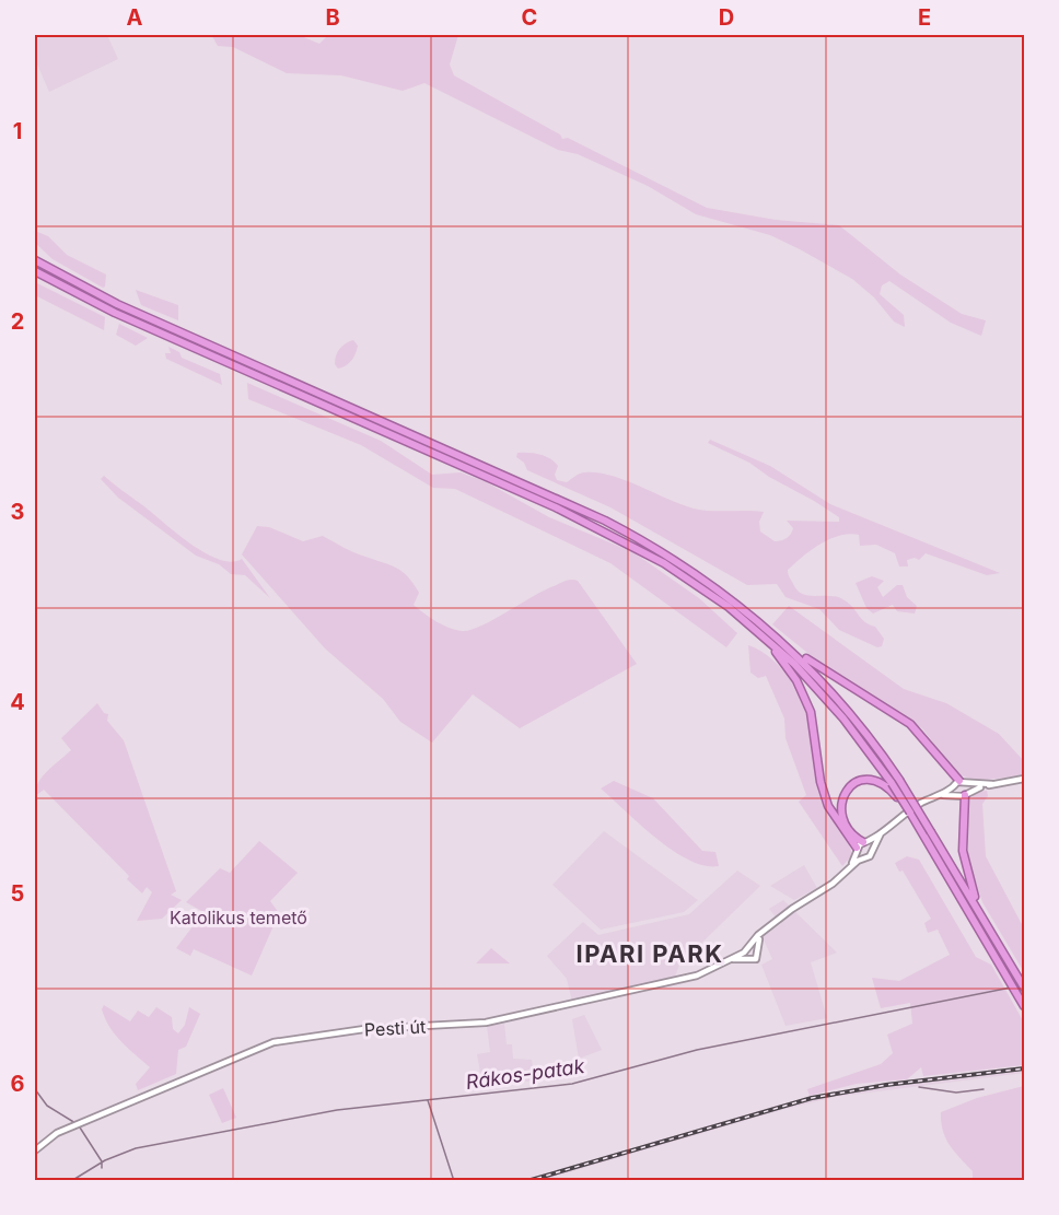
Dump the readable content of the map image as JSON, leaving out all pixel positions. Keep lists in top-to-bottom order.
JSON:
{
  "streets": {
    "main road": ["Pesti út"]
  },
  "districts": ["IPARI PARK"],
  "water": ["Rákos-patak"],
  "parks": ["Katolikus temető"],
  "grid": {
    "columns": [
      "A",
      "B",
      "C",
      "D",
      "E"
    ],
    "rows": [
      "1",
      "2",
      "3",
      "4",
      "5",
      "6"
    ]
  }
}
